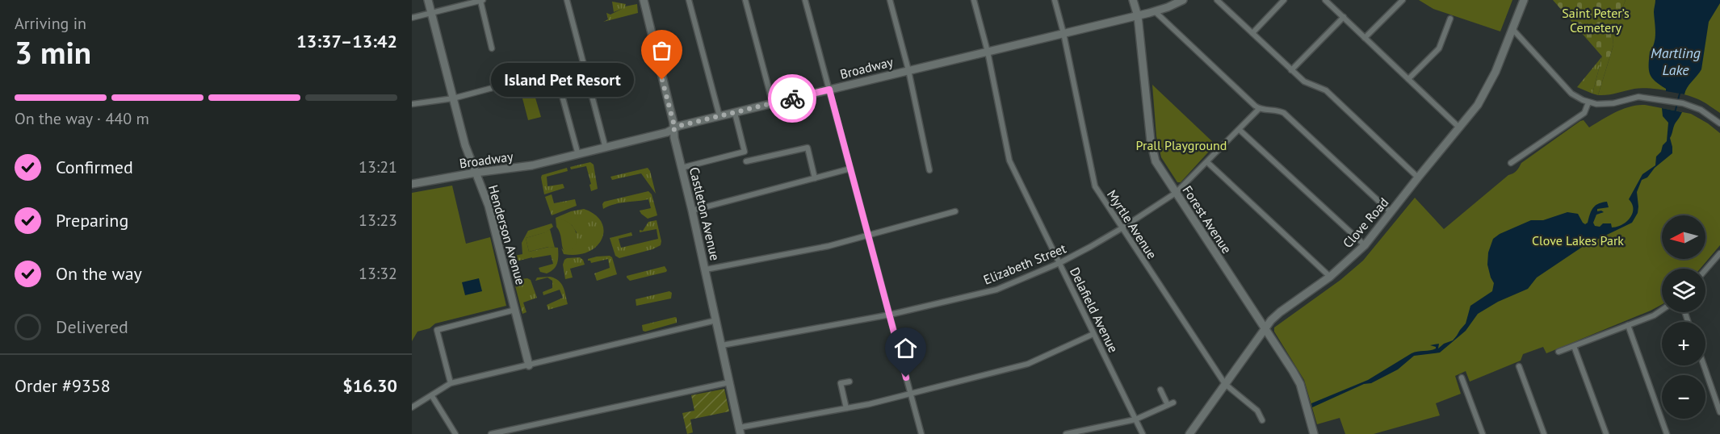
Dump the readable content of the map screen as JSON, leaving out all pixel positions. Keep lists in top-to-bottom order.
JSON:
{
  "streets": {
    "street": [
      "Broadway",
      "Castleton Avenue",
      "Forest Avenue",
      "Clove Road",
      "Myrtle Avenue",
      "Henderson Avenue",
      "Elizabeth Street",
      "Delafield Avenue"
    ]
  },
  "crossings": [
    ["Broadway", "Castleton Avenue"],
    ["Broadway", "Forest Avenue"],
    ["Broadway", "Myrtle Avenue"],
    ["Broadway", "Henderson Avenue"],
    ["Broadway", "Delafield Avenue"],
    ["Castleton Avenue", "Elizabeth Street"],
    ["Forest Avenue", "Clove Road"],
    ["Forest Avenue", "Elizabeth Street"],
    ["Clove Road", "Myrtle Avenue"],
    ["Myrtle Avenue", "Elizabeth Street"],
    ["Elizabeth Street", "Delafield Avenue"]
  ],
  "water": ["Martling Lake"],
  "parks": ["Saint Peter’s Cemetery", "Prall Playground", "Clove Lakes Park"],
  "places": ["Island Pet Resort"],
  "north": "left",
  "page": {
    "heading": ["3 min", "Arriving in", "13:37–13:42"],
    "panel": ["Order #9358", "$16.30"],
    "bubble": "Island Pet Resort",
    "bar": "On the way · 440 m",
    "list": [
      ["Confirmed", "13:21"],
      ["Preparing", "13:23"],
      ["On the way", "13:32"],
      "Delivered"
    ],
    "map_buttons": ["+", "−"]
  }
}
